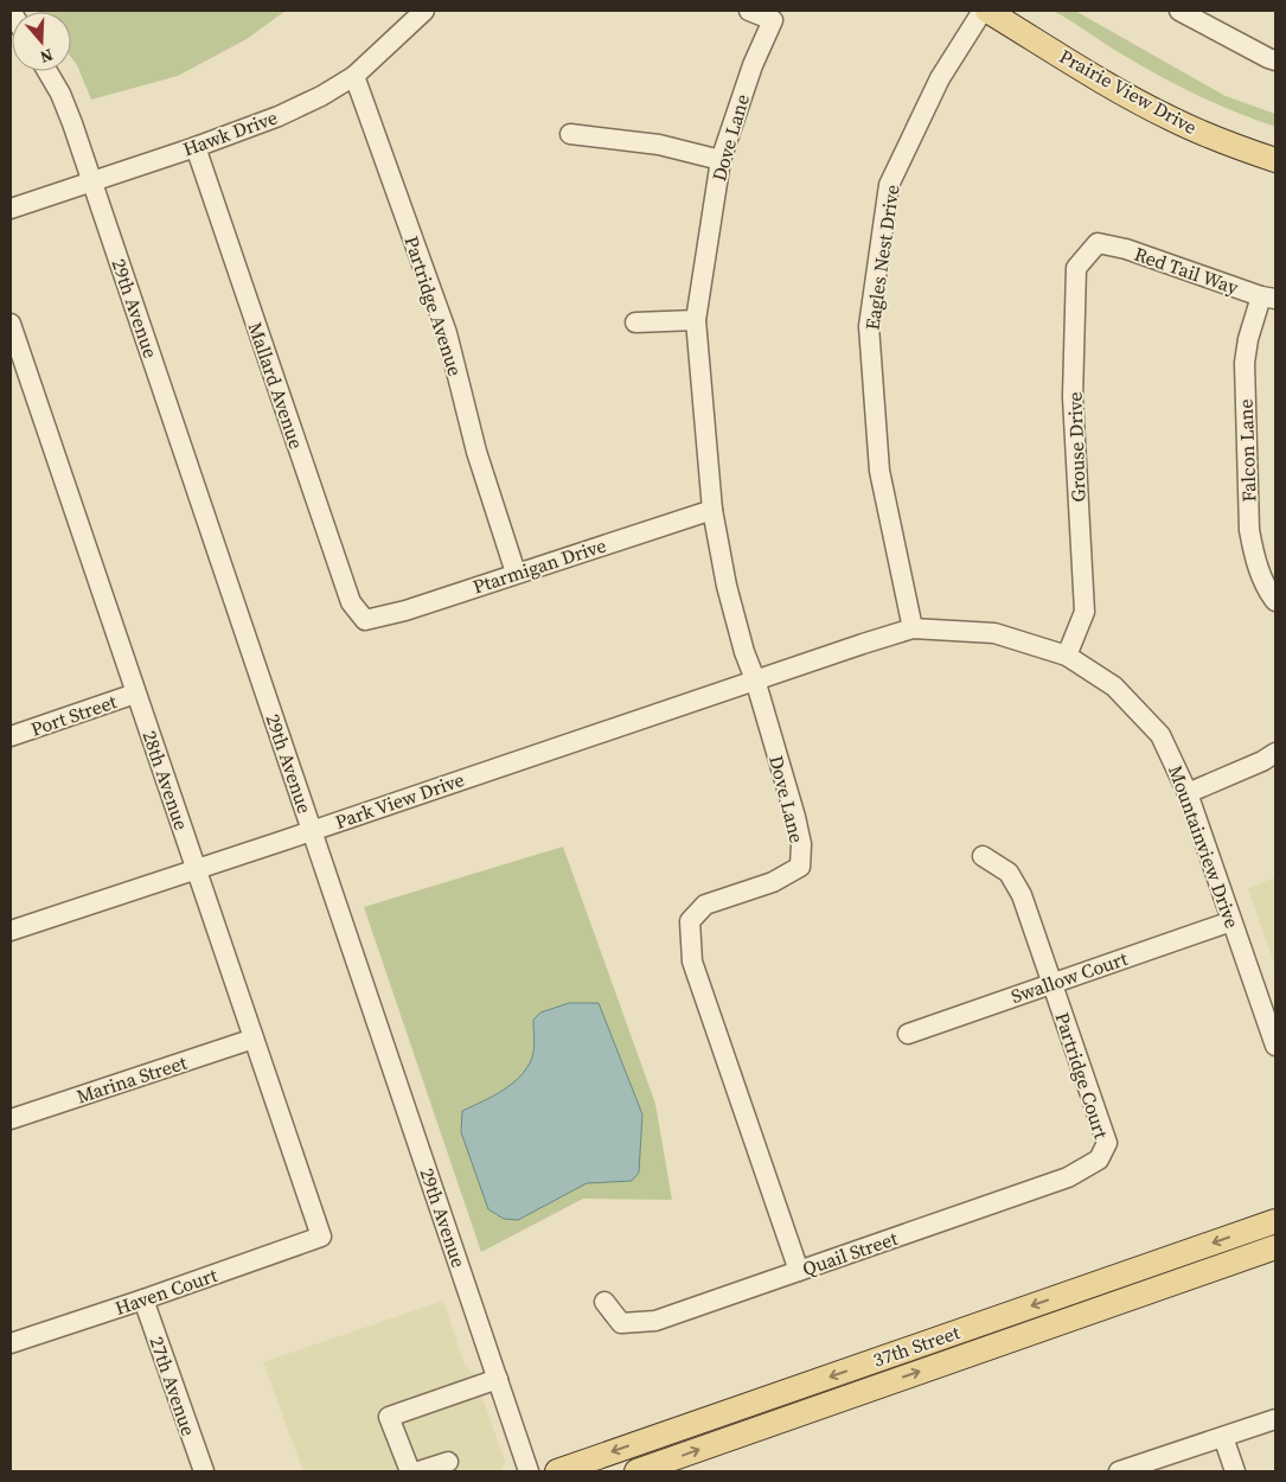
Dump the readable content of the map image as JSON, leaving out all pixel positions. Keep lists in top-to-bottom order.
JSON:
{
  "streets": {
    "main road": ["Prairie View Drive", "37th Street"],
    "street": [
      "Hawk Drive",
      "Dove Lane",
      "Eagles Nest Drive",
      "Red Tail Way",
      "Partridge Avenue",
      "29th Avenue",
      "Mallard Avenue",
      "Grouse Drive",
      "Falcon Lane",
      "Ptarmigan Drive",
      "Port Street",
      "28th Avenue",
      "Park View Drive",
      "Mountainview Drive",
      "Swallow Court",
      "Partridge Court",
      "Marina Street",
      "Quail Street",
      "Haven Court",
      "27th Avenue"
    ]
  },
  "crossings": [
    ["Hawk Drive", "Partridge Avenue"],
    ["Hawk Drive", "29th Avenue"],
    ["Hawk Drive", "Mallard Avenue"],
    ["Dove Lane", "Ptarmigan Drive"],
    ["Dove Lane", "Park View Drive"],
    ["Dove Lane", "Mountainview Drive"],
    ["Dove Lane", "Quail Street"],
    ["Eagles Nest Drive", "Mountainview Drive"],
    ["Red Tail Way", "Grouse Drive"],
    ["Red Tail Way", "Falcon Lane"],
    ["Partridge Avenue", "Ptarmigan Drive"],
    ["29th Avenue", "Park View Drive"],
    ["Mallard Avenue", "Ptarmigan Drive"],
    ["Grouse Drive", "Mountainview Drive"],
    ["Port Street", "28th Avenue"],
    ["28th Avenue", "Park View Drive"],
    ["28th Avenue", "Marina Street"],
    ["28th Avenue", "Haven Court"],
    ["Park View Drive", "Mountainview Drive"],
    ["Mountainview Drive", "Swallow Court"],
    ["Swallow Court", "Partridge Court"],
    ["Partridge Court", "Quail Street"],
    ["Haven Court", "27th Avenue"]
  ],
  "north": "bottom"
}
